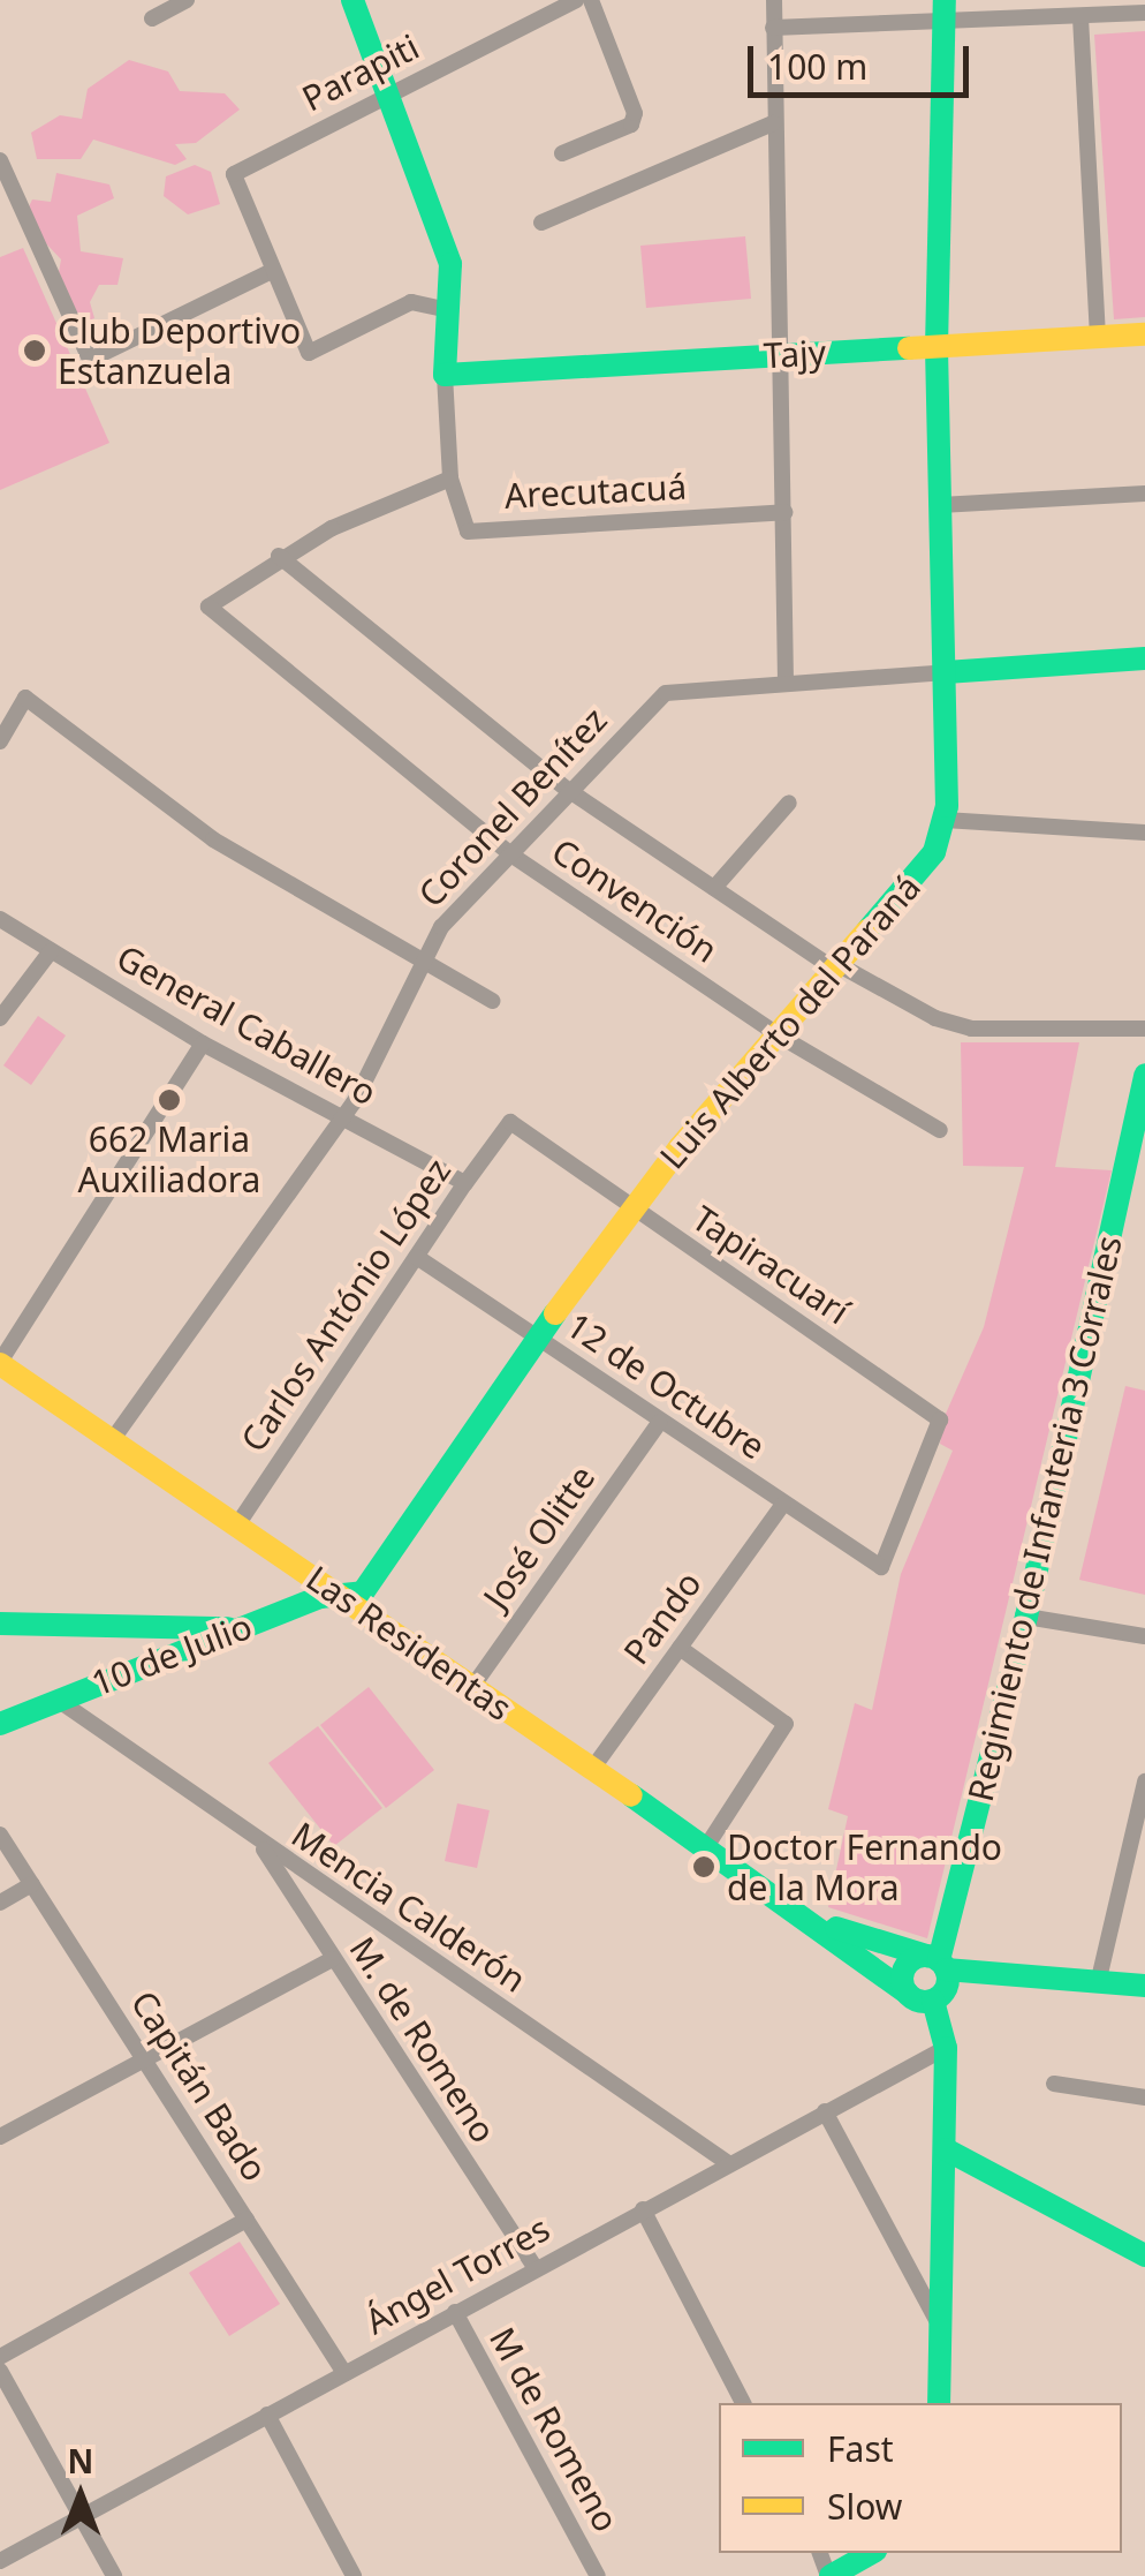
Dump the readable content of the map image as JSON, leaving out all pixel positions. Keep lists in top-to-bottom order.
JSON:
{
  "streets": {
    "main road": [
      "Tajy",
      "Luis Alberto del Paraná",
      "Regimiento de Infanteria 3 Corrales",
      "Las Residentas",
      "10 de Julio"
    ],
    "street": [
      "Parapiti",
      "Arecutacuá",
      "Coronel Benítez",
      "Convención",
      "General Caballero",
      "Tapiracuarí",
      "Carlos António López",
      "12 de Octubre",
      "José Olitte",
      "Pando",
      "Mencia Calderón",
      "M. de Romeno",
      "Capitán Bado",
      "Ángel Torres",
      "M de Romeno"
    ]
  },
  "crossings": [
    ["Tajy", "Luis Alberto del Paraná"],
    ["Coronel Benítez", "Convención"],
    ["Coronel Benítez", "Luis Alberto del Paraná"],
    ["Coronel Benítez", "General Caballero"],
    ["Coronel Benítez", "Las Residentas"],
    ["Convención", "Luis Alberto del Paraná"],
    ["Luis Alberto del Paraná", "Tapiracuarí"],
    ["Luis Alberto del Paraná", "12 de Octubre"],
    ["Luis Alberto del Paraná", "Las Residentas"],
    ["Luis Alberto del Paraná", "10 de Julio"],
    ["General Caballero", "Carlos António López"],
    ["Tapiracuarí", "Carlos António López"],
    ["Tapiracuarí", "12 de Octubre"],
    ["Carlos António López", "12 de Octubre"],
    ["Carlos António López", "Las Residentas"],
    ["12 de Octubre", "José Olitte"],
    ["12 de Octubre", "Pando"],
    ["Regimiento de Infanteria 3 Corrales", "Las Residentas"],
    ["José Olitte", "Las Residentas"],
    ["Pando", "Las Residentas"],
    ["Las Residentas", "10 de Julio"],
    ["10 de Julio", "Mencia Calderón"],
    ["Mencia Calderón", "M. de Romeno"],
    ["Mencia Calderón", "Ángel Torres"],
    ["M. de Romeno", "Ángel Torres"],
    ["Capitán Bado", "Ángel Torres"],
    ["Ángel Torres", "M de Romeno"]
  ],
  "places": ["Club Deportivo Estanzuela", "662 Maria Auxiliadora", "Doctor Fernando de la Mora"],
  "legend": ["Fast", "Slow"],
  "scale_bar": "100 m",
  "north": "top"
}
